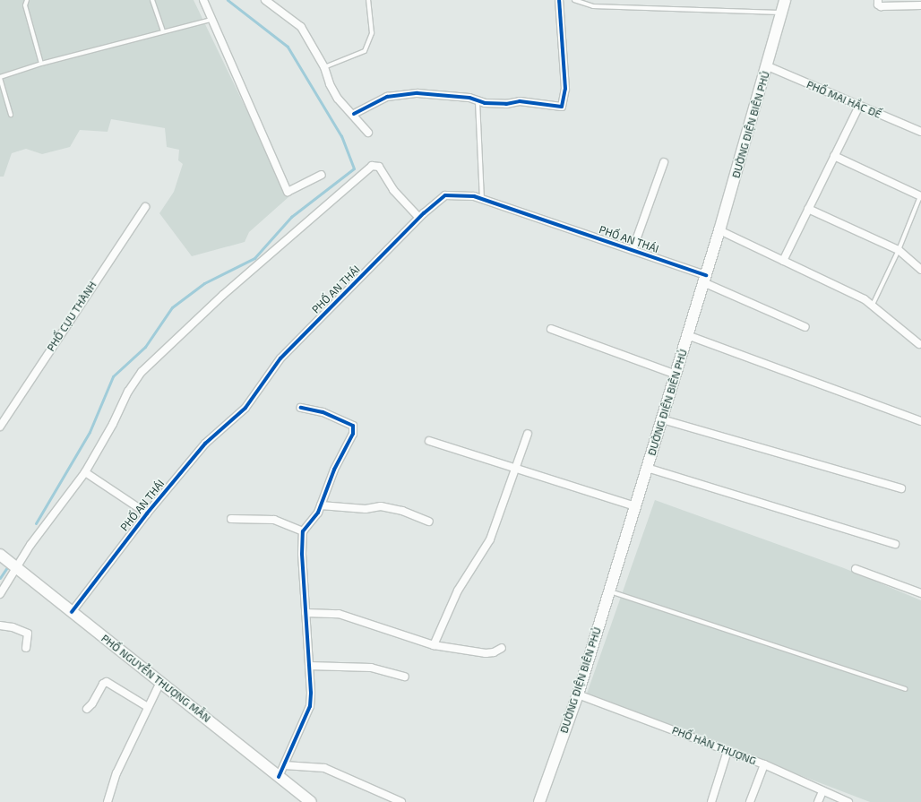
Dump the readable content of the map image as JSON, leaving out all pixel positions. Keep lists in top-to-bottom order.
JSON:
{
  "streets": {
    "main road": ["ĐƯỜNG ĐIỆN BIÊN PHỦ", "PHỐ NGUYỄN THƯỢNG MẪN"],
    "street": [
      "PHỐ MAI HẮC ĐẾ",
      "PHỐ AN THÁI",
      "PHỐ CỰU THÀNH",
      "PHỐ HÀN THƯỢNG"
    ]
  },
  "crossings": [
    ["PHỐ MAI HẮC ĐẾ", "ĐƯỜNG ĐIỆN BIÊN PHỦ"],
    ["ĐƯỜNG ĐIỆN BIÊN PHỦ", "PHỐ AN THÁI"],
    ["ĐƯỜNG ĐIỆN BIÊN PHỦ", "PHỐ HÀN THƯỢNG"],
    ["PHỐ AN THÁI", "PHỐ NGUYỄN THƯỢNG MẪN"]
  ]
}
